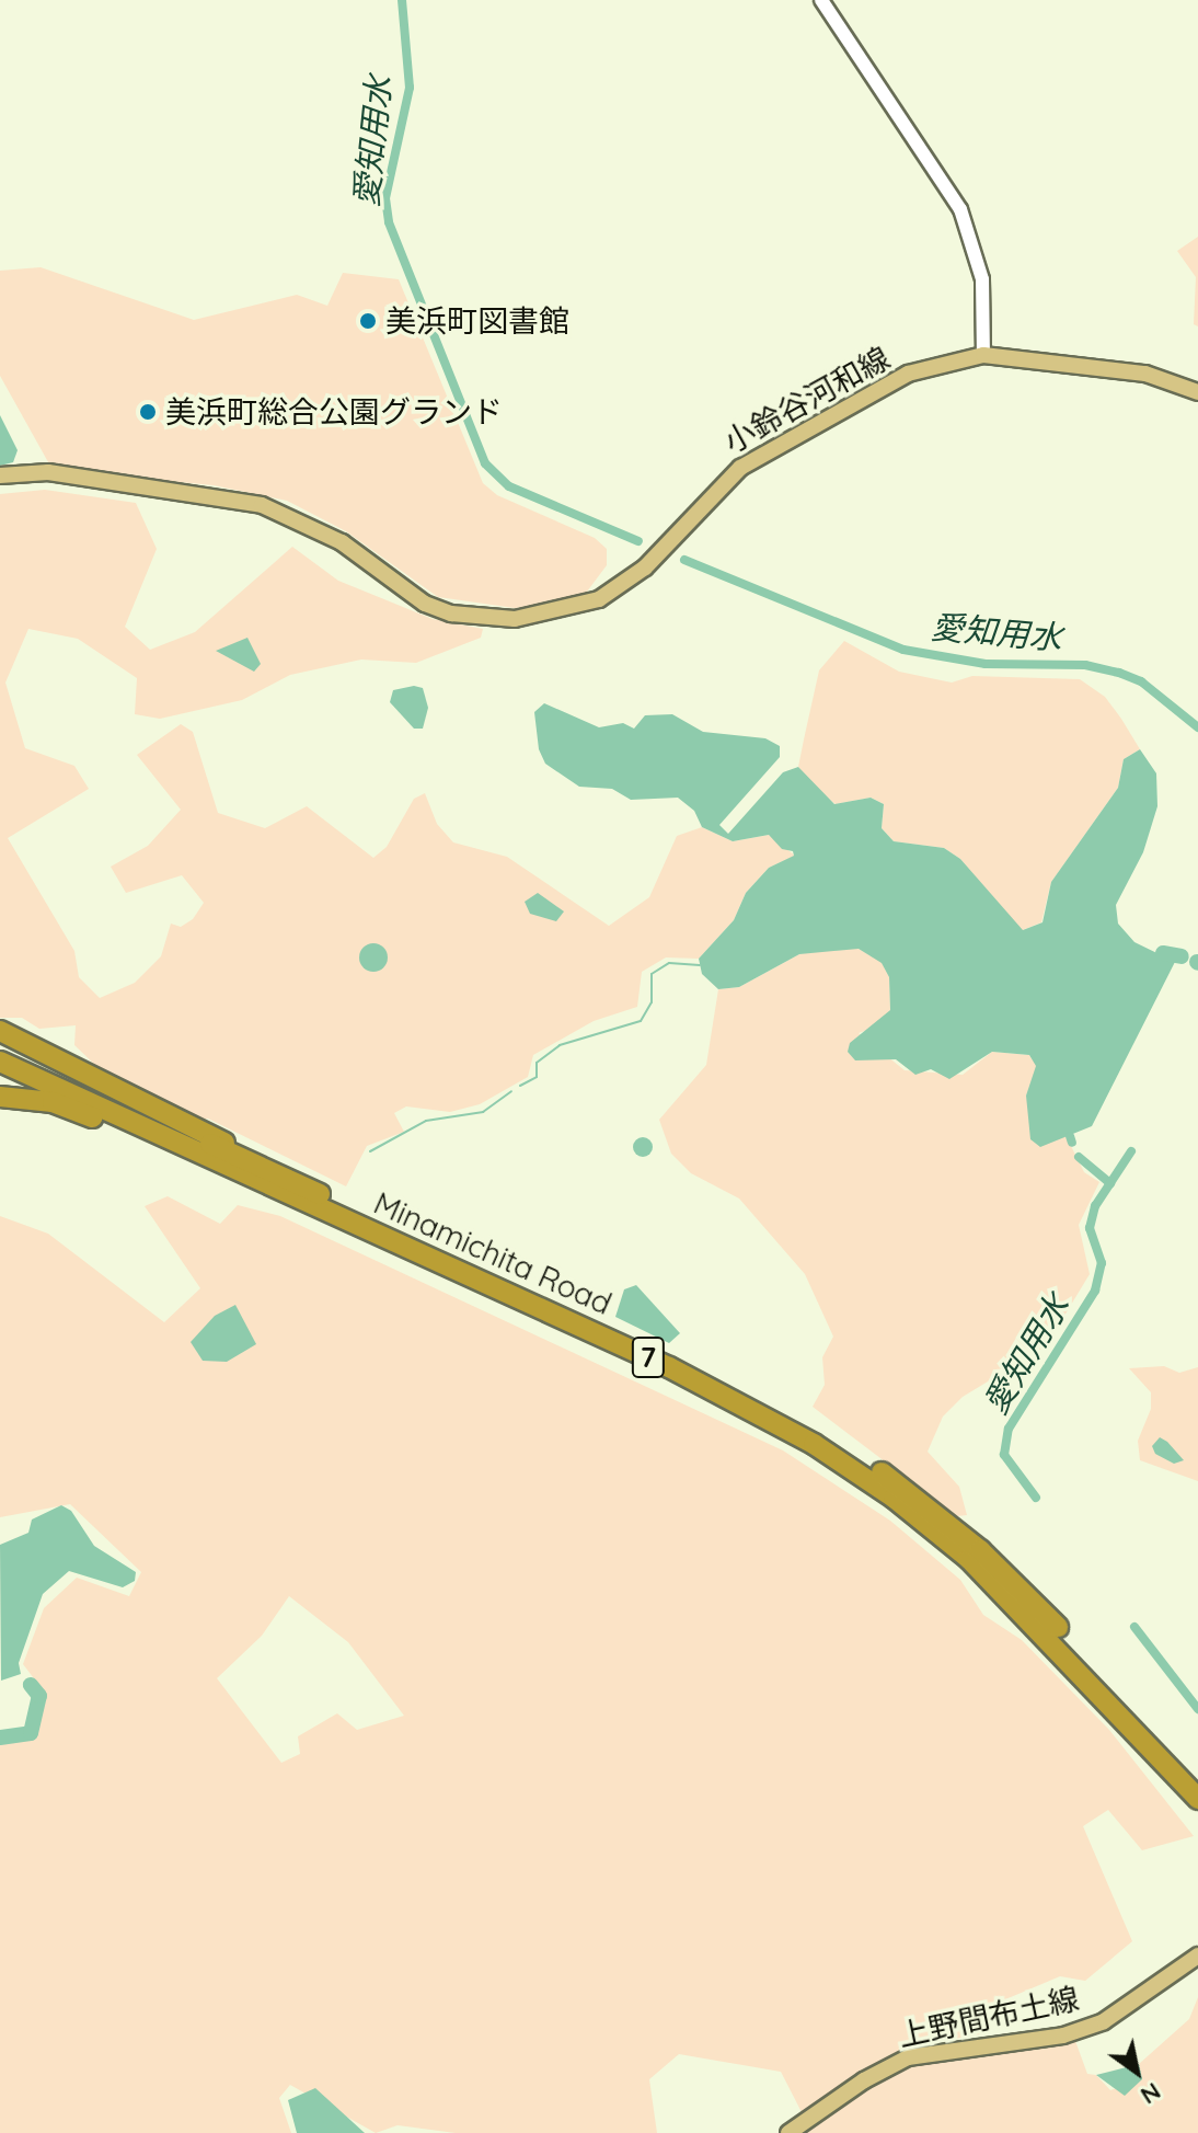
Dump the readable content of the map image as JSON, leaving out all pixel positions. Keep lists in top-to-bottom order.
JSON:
{
  "streets": {
    "highway": ["Minamichita Road", "7"],
    "main road": ["小鈴谷河和線", "上野間布土線"]
  },
  "water": ["愛知用水"],
  "places": ["美浜町図書館", "美浜町総合公園グランド"],
  "north": "bottom right"
}
